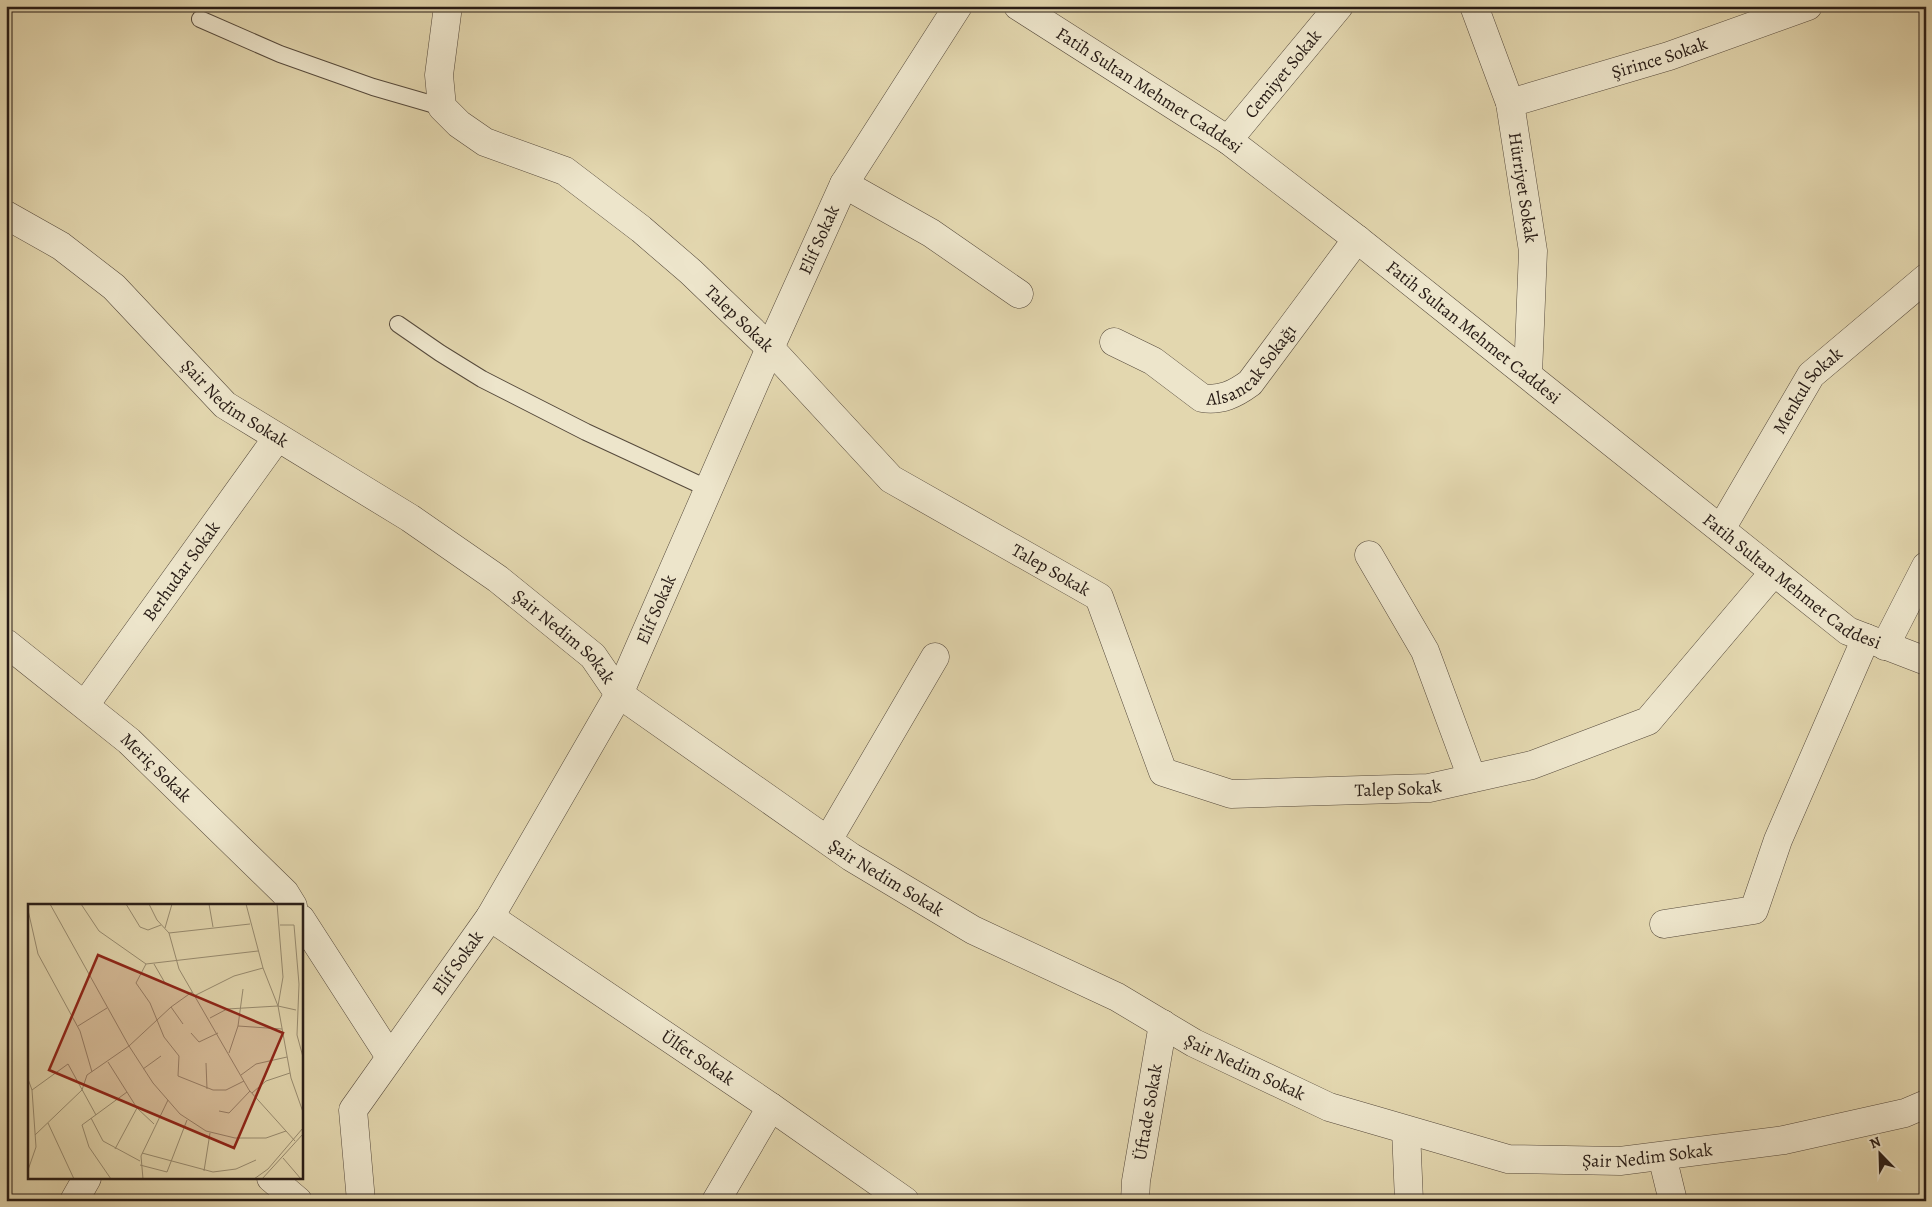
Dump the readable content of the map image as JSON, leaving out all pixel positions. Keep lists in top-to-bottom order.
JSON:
{
  "streets": {
    "street": [
      "Şirince Sokak",
      "Cemiyet Sokak",
      "Fatih Sultan Mehmet Caddesi",
      "Hürriyet Sokak",
      "Elif Sokak",
      "Talep Sokak",
      "Alsancak Sokağı",
      "Menkul Sokak",
      "Şair Nedim Sokak",
      "Berhudar Sokak",
      "Meriç Sokak",
      "Ülfet Sokak",
      "Üftade Sokak"
    ]
  },
  "crossings": [
    ["Şirince Sokak", "Hürriyet Sokak"],
    ["Cemiyet Sokak", "Fatih Sultan Mehmet Caddesi"],
    ["Fatih Sultan Mehmet Caddesi", "Hürriyet Sokak"],
    ["Fatih Sultan Mehmet Caddesi", "Talep Sokak"],
    ["Fatih Sultan Mehmet Caddesi", "Alsancak Sokağı"],
    ["Fatih Sultan Mehmet Caddesi", "Menkul Sokak"],
    ["Elif Sokak", "Talep Sokak"],
    ["Elif Sokak", "Şair Nedim Sokak"],
    ["Elif Sokak", "Ülfet Sokak"],
    ["Şair Nedim Sokak", "Berhudar Sokak"],
    ["Şair Nedim Sokak", "Üftade Sokak"],
    ["Berhudar Sokak", "Meriç Sokak"]
  ],
  "north": "top left"
}
